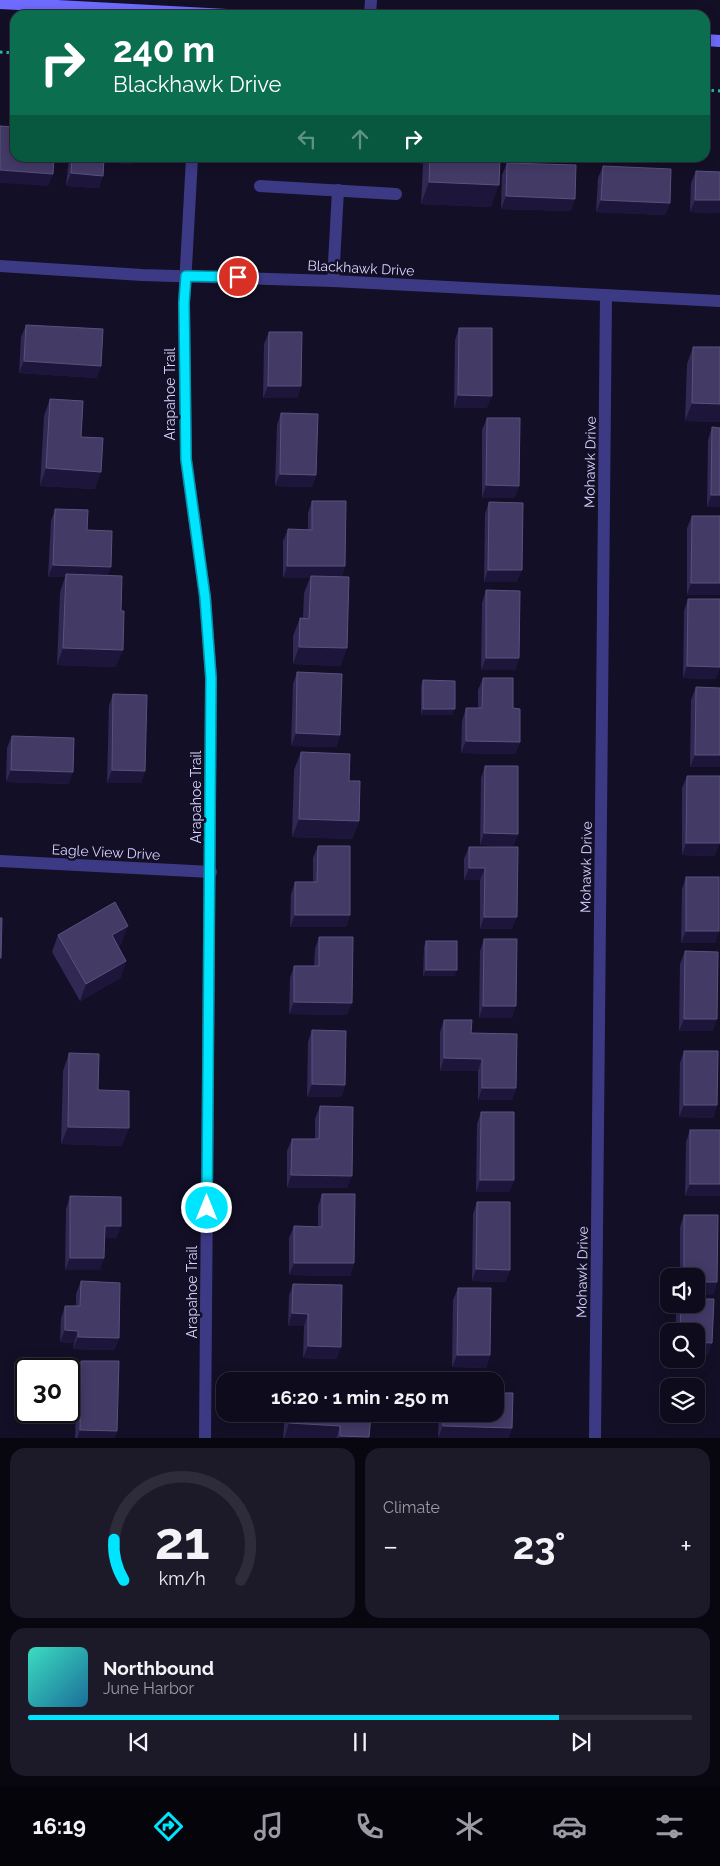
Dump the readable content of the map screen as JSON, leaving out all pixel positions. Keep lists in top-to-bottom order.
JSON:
{
  "streets": {
    "street": [
      "Blackhawk Drive",
      "Arapahoe Trail",
      "Mohawk Drive",
      "Eagle View Drive"
    ]
  },
  "crossings": [
    ["Blackhawk Drive", "Arapahoe Trail"],
    ["Blackhawk Drive", "Mohawk Drive"],
    ["Arapahoe Trail", "Eagle View Drive"]
  ],
  "page": {
    "turn": ["240 m", "Blackhawk Drive"],
    "limit": "30",
    "trip": "16:20 · 1 min · 250 m",
    "tile": "Climate",
    "heat": ["−", "23°", "+"],
    "song": ["Northbound", "June Harbor"],
    "tabs": "16:19",
    "gauge": ["21", "km/h"]
  }
}
